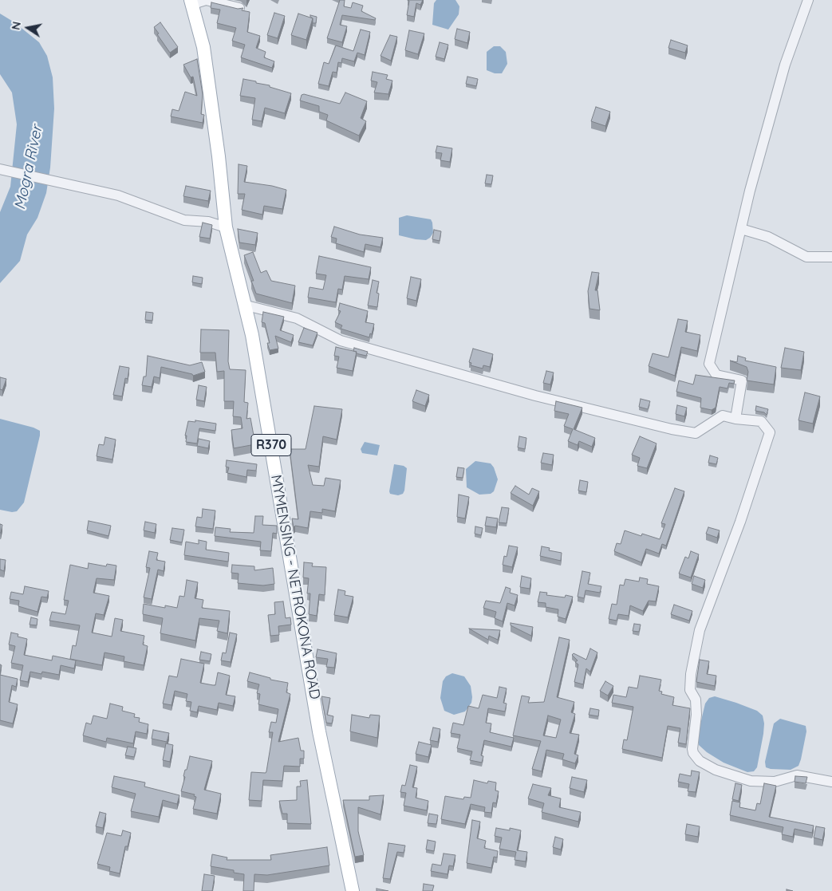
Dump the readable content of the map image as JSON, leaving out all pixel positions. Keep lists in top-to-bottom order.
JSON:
{
  "streets": {
    "main road": ["R370", "MYMENSING - NETROKONA ROAD"]
  },
  "water": ["Mogra River"],
  "north": "left"
}
